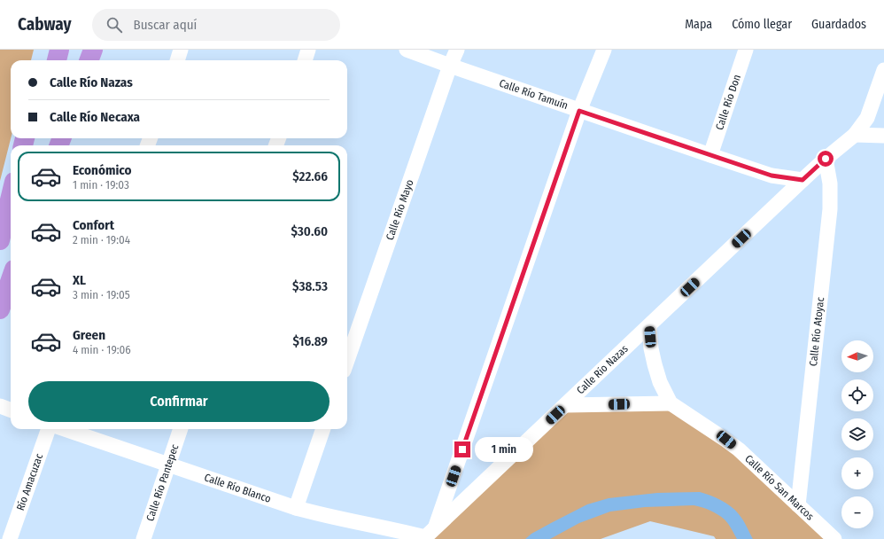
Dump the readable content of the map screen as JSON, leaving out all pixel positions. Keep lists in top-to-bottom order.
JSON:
{
  "streets": {
    "street": [
      "Calle Río Tamuín",
      "Calle Río Don",
      "Calle Río Mayo",
      "Calle Río Atoyac",
      "Calle Río Nazas",
      "Río Amacuzac",
      "Calle Río Pantepec",
      "Calle Río San Marcos",
      "Calle Río Blanco"
    ]
  },
  "crossings": [
    ["Calle Río Tamuín", "Calle Río Don"],
    ["Calle Río Tamuín", "Calle Río Mayo"],
    ["Calle Río Tamuín", "Calle Río Nazas"],
    ["Calle Río Atoyac", "Calle Río Nazas"],
    ["Calle Río Atoyac", "Calle Río San Marcos"],
    ["Calle Río Nazas", "Calle Río Blanco"],
    ["Calle Río Pantepec", "Calle Río Blanco"]
  ],
  "north": "left",
  "page": {
    "header": "Cabway",
    "search": "Buscar aquí",
    "nav": ["Mapa", "Cómo llegar", "Guardados"],
    "banner": ["Calle Río Nazas", "Calle Río Necaxa"],
    "list": [
      {
        "name": "Económico",
        "note": "1 min · 19:03",
        "value": "$22.66"
      },
      {
        "name": "Confort",
        "note": "2 min · 19:04",
        "value": "$30.60"
      },
      {
        "name": "XL",
        "note": "3 min · 19:05",
        "value": "$38.53"
      },
      {
        "name": "Green",
        "note": "4 min · 19:06",
        "value": "$16.89"
      }
    ],
    "map_buttons": ["+", "−"],
    "buttons": "Confirmar",
    "bubble": "1 min"
  }
}
